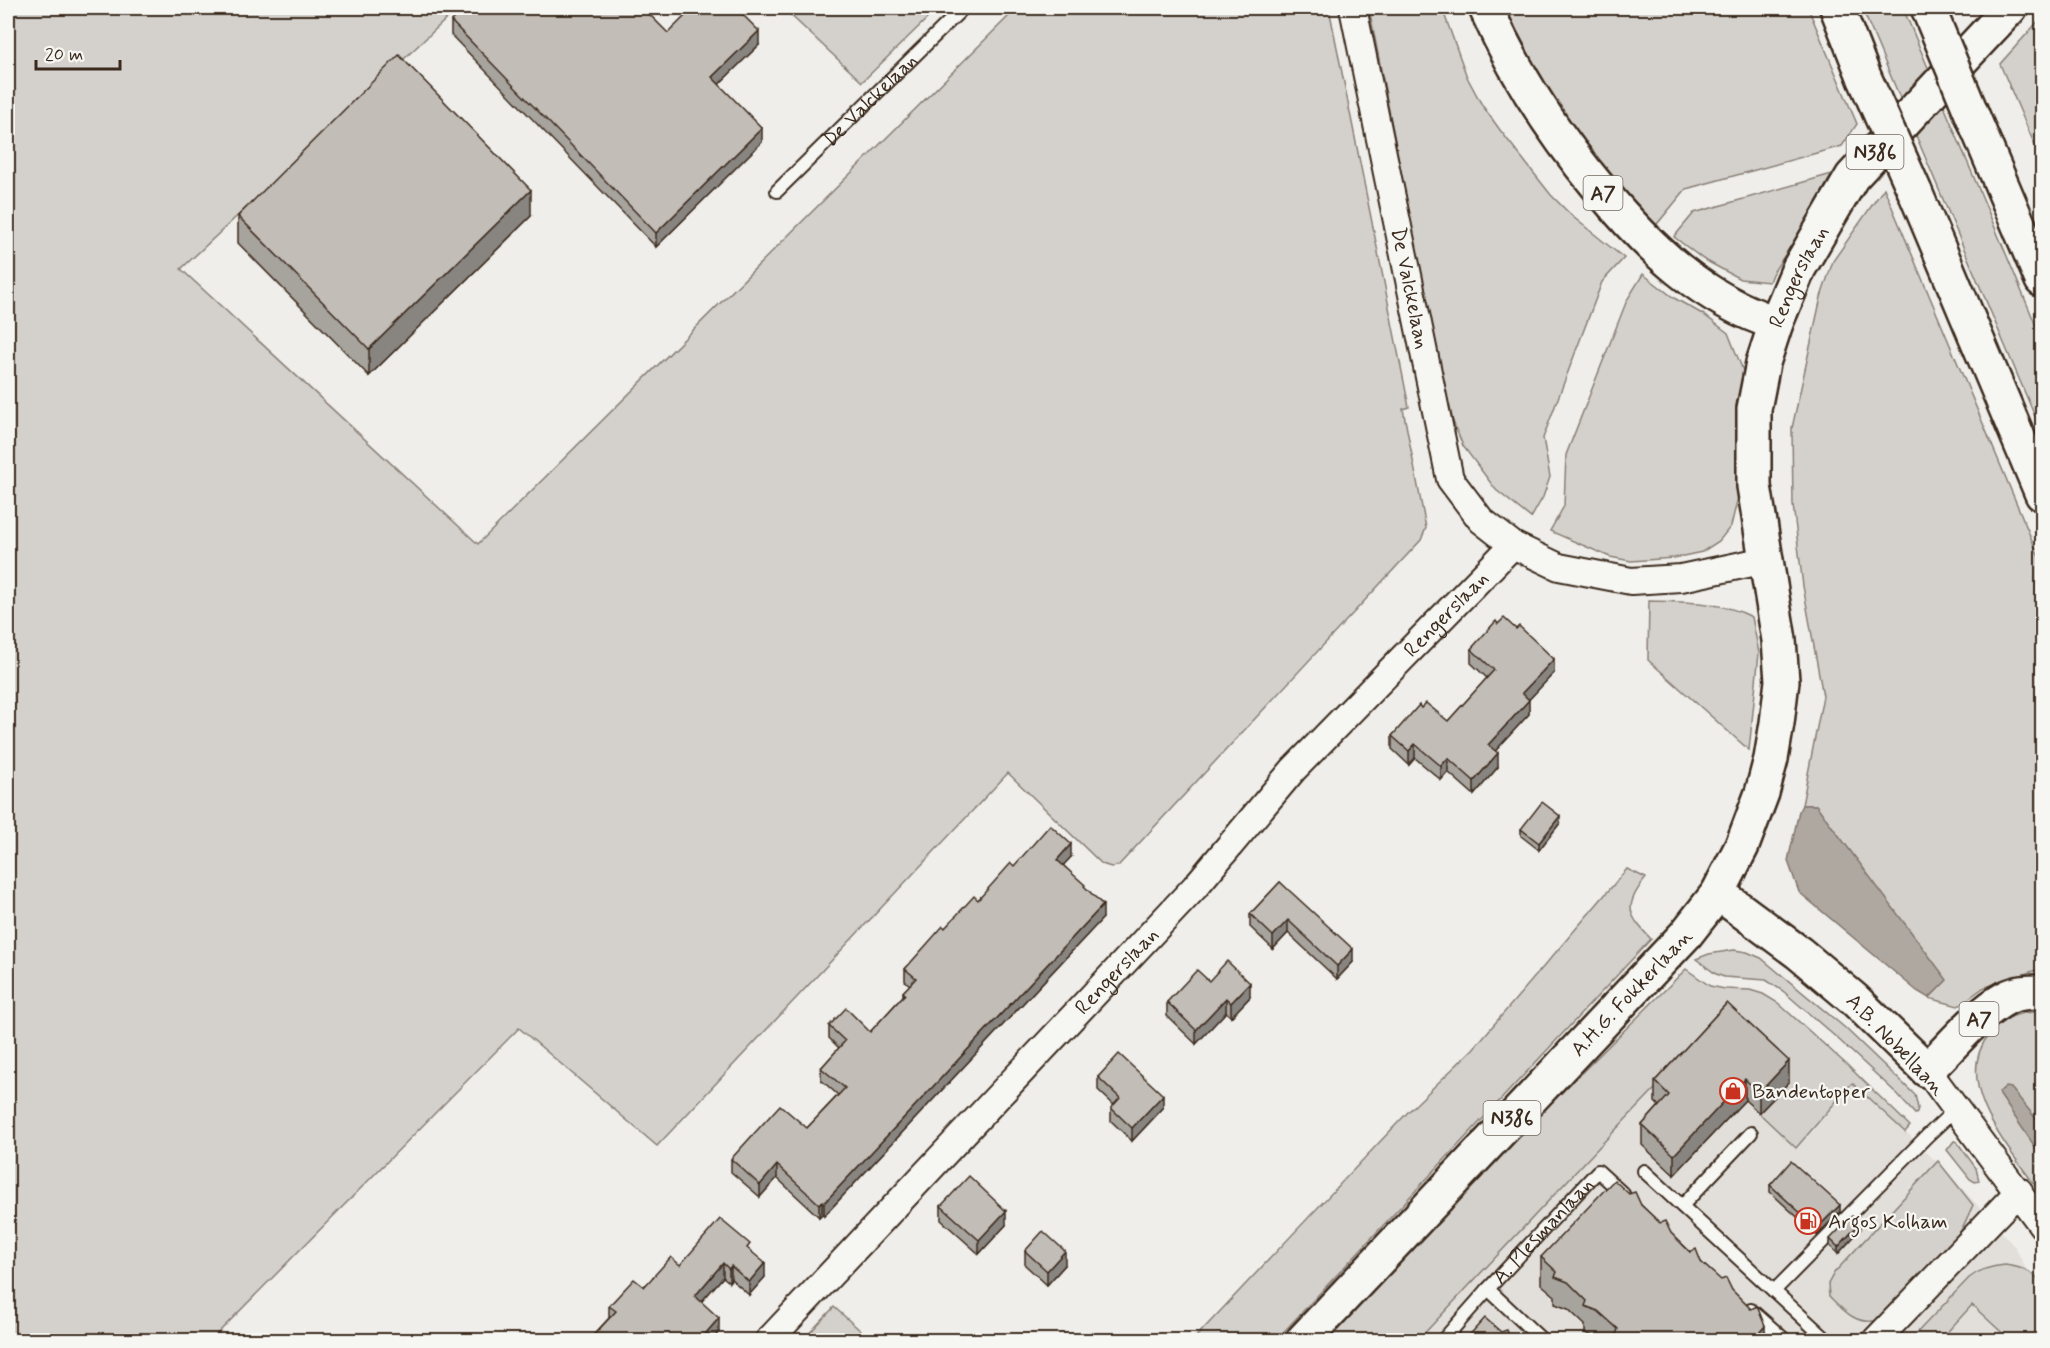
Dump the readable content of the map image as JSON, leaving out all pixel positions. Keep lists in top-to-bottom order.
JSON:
{
  "streets": {
    "main road": [
      "N386",
      "A7",
      "Rengerslaan",
      "A.H.G. Fokkerlaan",
      "A.B. Nobellaan"
    ],
    "street": ["De Valckelaan"],
    "lane": ["A. Plesmanlaan"]
  },
  "crossings": [
    ["De Valckelaan", "Rengerslaan"],
    ["A7", "Rengerslaan"],
    ["A7", "A.B. Nobellaan"],
    ["Rengerslaan", "A.H.G. Fokkerlaan"],
    ["A.H.G. Fokkerlaan", "A.B. Nobellaan"]
  ],
  "places": {
    "shop": ["Bandentopper"],
    "fuel station": ["Argos Kolham"]
  },
  "scale_bar": "20 m"
}
